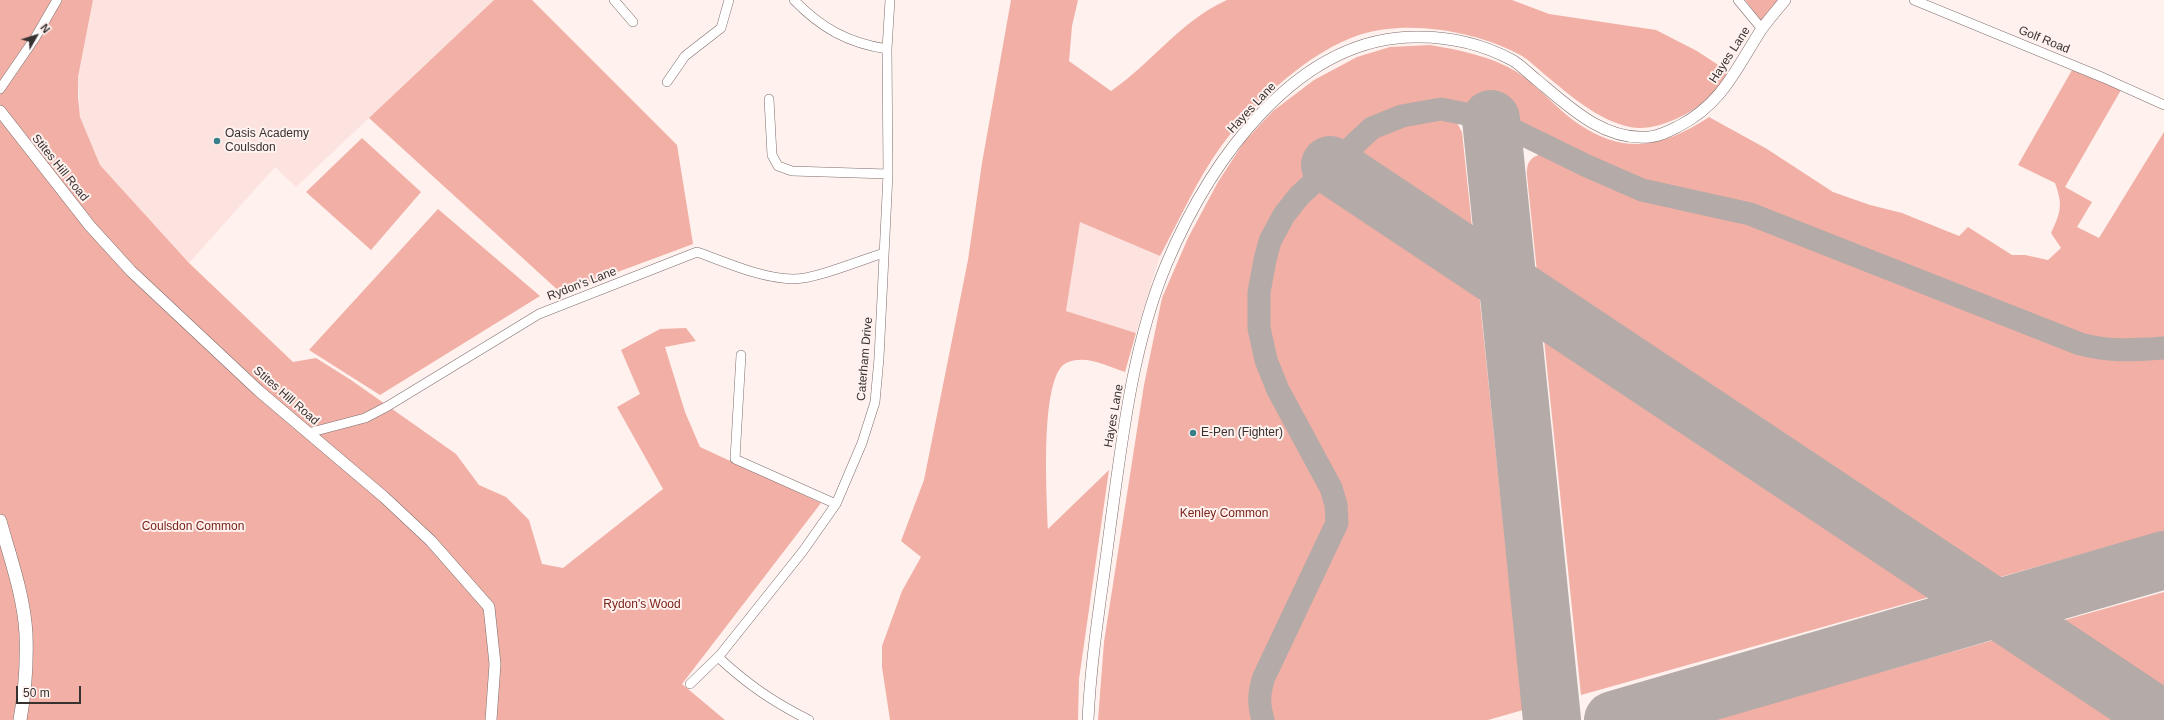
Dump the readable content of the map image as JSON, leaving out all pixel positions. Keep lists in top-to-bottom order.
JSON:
{
  "streets": {
    "street": [
      "Golf Road",
      "Hayes Lane",
      "Stites Hill Road",
      "Rydon's Lane",
      "Caterham Drive"
    ]
  },
  "crossings": [
    ["Stites Hill Road", "Rydon's Lane"],
    ["Rydon's Lane", "Caterham Drive"]
  ],
  "parks": ["Kenley Common", "Coulsdon Common", "Rydon's Wood"],
  "places": ["Oasis Academy Coulsdon", "E-Pen (Fighter)"],
  "scale_bar": "50 m",
  "north": "top right"
}
